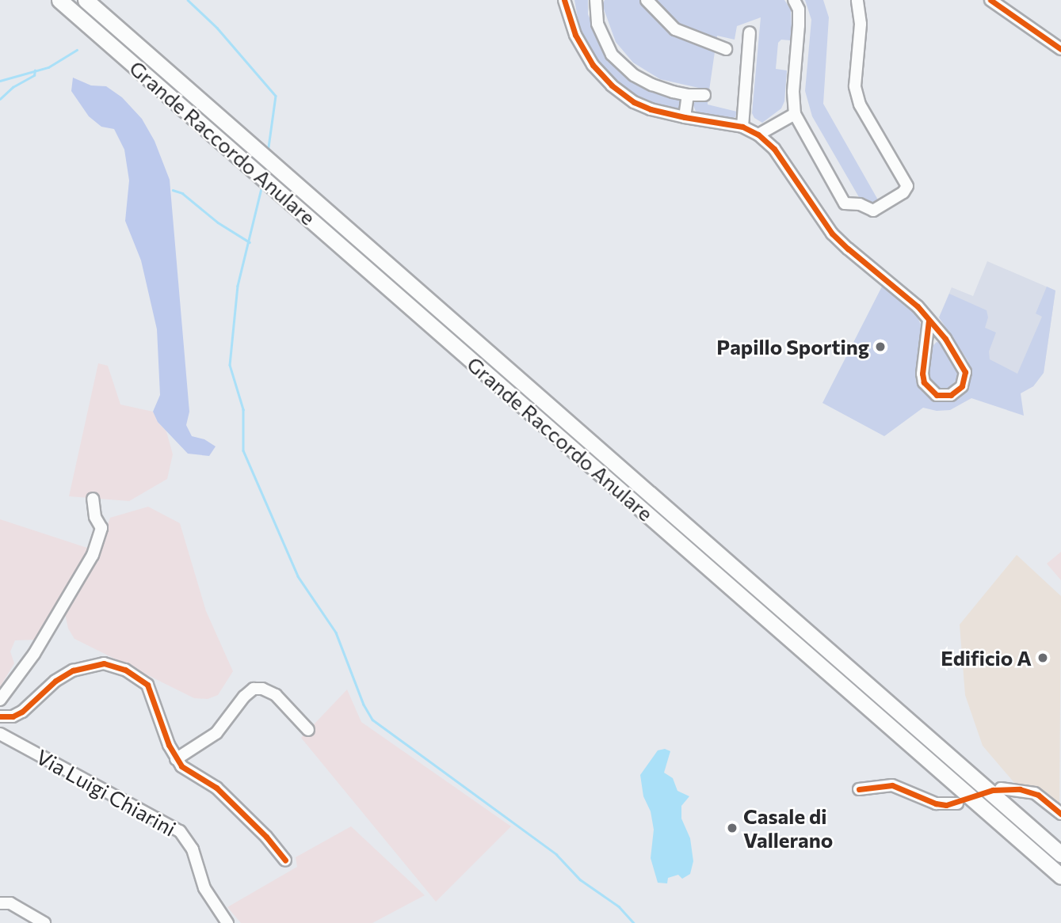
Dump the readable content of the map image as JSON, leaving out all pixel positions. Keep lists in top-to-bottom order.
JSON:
{
  "streets": {
    "highway": ["Grande Raccordo Anulare"],
    "street": ["Via Luigi Chiarini"]
  },
  "places": ["Papillo Sporting", "Edificio A", "Casale di Vallerano"]
}
